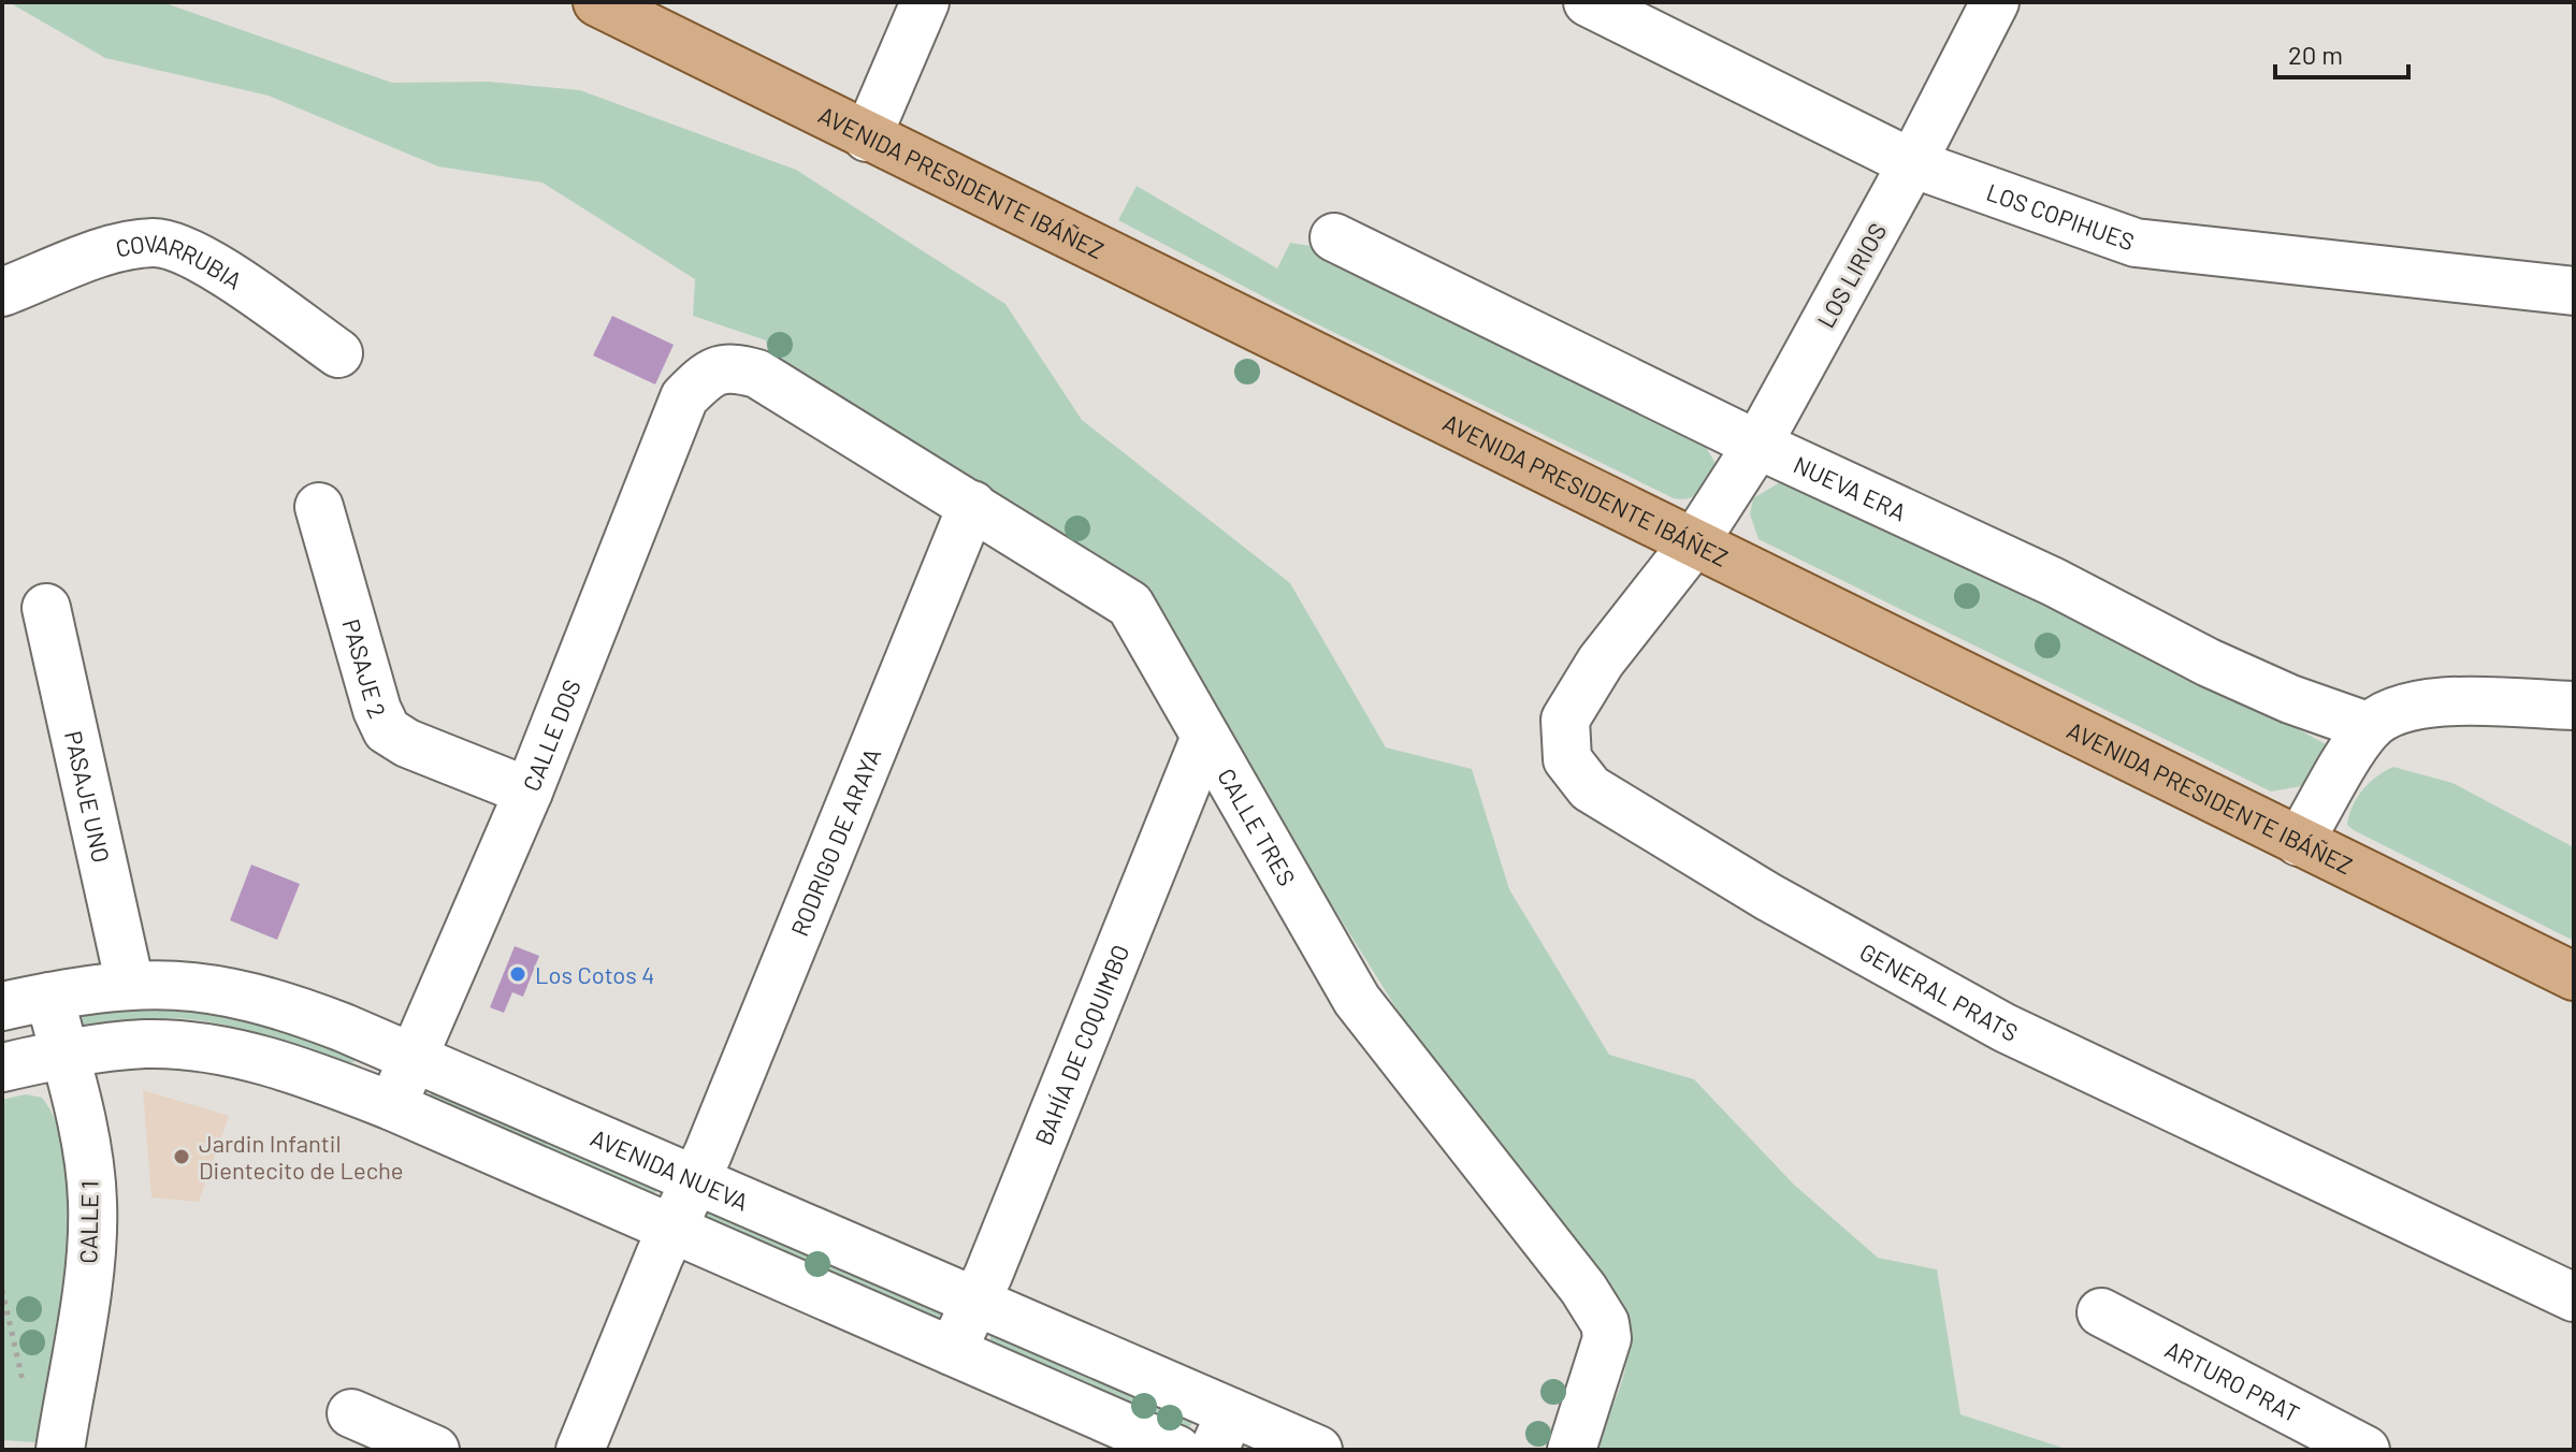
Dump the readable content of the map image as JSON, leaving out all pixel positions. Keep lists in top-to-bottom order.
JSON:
{
  "streets": {
    "main road": ["AVENIDA PRESIDENTE IBÁÑEZ"],
    "street": [
      "LOS COPIHUES",
      "COVARRUBIA",
      "LOS LIRIOS",
      "NUEVA ERA",
      "PASAJE 2",
      "CALLE DOS",
      "PASAJE UNO",
      "CALLE TRES",
      "RODRIGO DE ARAYA",
      "GENERAL PRATS",
      "BAHÍA DE COQUIMBO",
      "AVENIDA NUEVA",
      "CALLE 1",
      "ARTURO PRAT"
    ]
  },
  "crossings": [
    ["AVENIDA PRESIDENTE IBÁÑEZ", "LOS LIRIOS"],
    ["AVENIDA PRESIDENTE IBÁÑEZ", "GENERAL PRATS"],
    ["LOS COPIHUES", "LOS LIRIOS"],
    ["LOS LIRIOS", "NUEVA ERA"],
    ["LOS LIRIOS", "GENERAL PRATS"],
    ["PASAJE 2", "CALLE DOS"],
    ["CALLE DOS", "CALLE TRES"],
    ["CALLE DOS", "AVENIDA NUEVA"],
    ["PASAJE UNO", "AVENIDA NUEVA"],
    ["CALLE TRES", "RODRIGO DE ARAYA"],
    ["CALLE TRES", "BAHÍA DE COQUIMBO"],
    ["RODRIGO DE ARAYA", "AVENIDA NUEVA"],
    ["BAHÍA DE COQUIMBO", "AVENIDA NUEVA"],
    ["AVENIDA NUEVA", "CALLE 1"]
  ],
  "places": ["Los Cotos 4", "Jardin Infantil Dientecito de Leche"],
  "scale_bar": "20 m"
}
